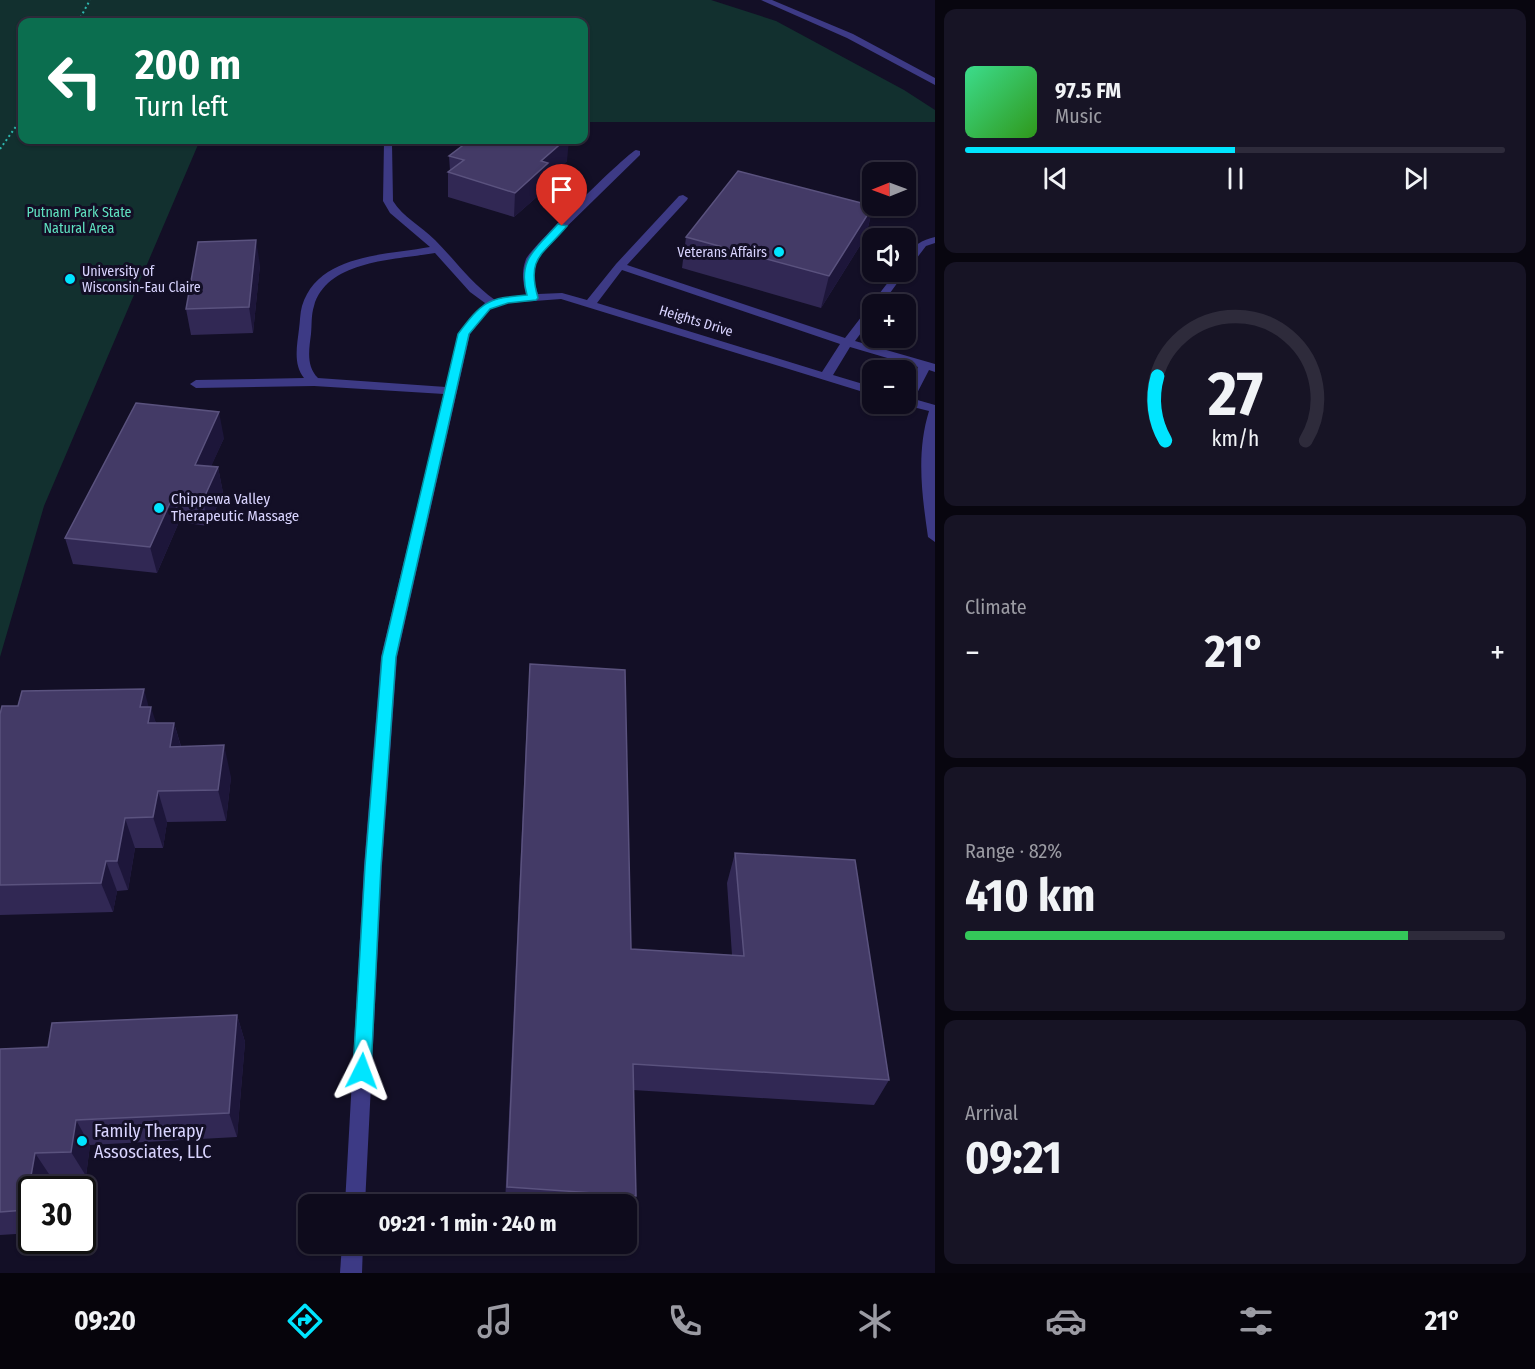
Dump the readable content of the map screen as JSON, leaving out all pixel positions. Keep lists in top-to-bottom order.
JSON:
{
  "streets": {
    "street": ["Heights Drive"]
  },
  "parks": ["Putnam Park State Natural Area"],
  "places": [
    "Veterans Affairs",
    "University of Wisconsin-Eau Claire",
    "Chippewa Valley Therapeutic Massage",
    "Family Therapy Assosciates, LLC"
  ],
  "north": "left",
  "page": {
    "turn": ["200 m", "Turn left"],
    "song": ["97.5 FM", "Music"],
    "map_buttons": ["+", "−"],
    "tile": [
      "Climate",
      ["Range · 82%", "410 km"],
      ["Arrival", "09:21"]
    ],
    "heat": ["−", "21°", "+"],
    "limit": "30",
    "trip": "09:21 · 1 min · 240 m",
    "tabs": ["09:20", "21°"],
    "gauge": ["27", "km/h"]
  }
}
